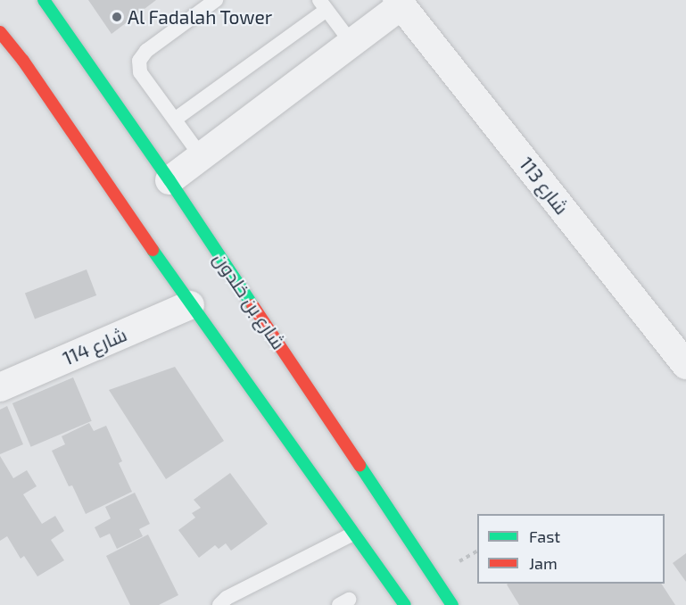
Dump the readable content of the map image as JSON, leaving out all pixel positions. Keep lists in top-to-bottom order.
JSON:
{
  "streets": {
    "street": ["شارع 113", "شارع بن خلدون", "شارع 114"]
  },
  "crossings": [
    ["شارع 113", "شارع بن خلدون"]
  ],
  "places": ["Al Fadalah Tower"],
  "legend": ["Fast", "Jam"]
}
